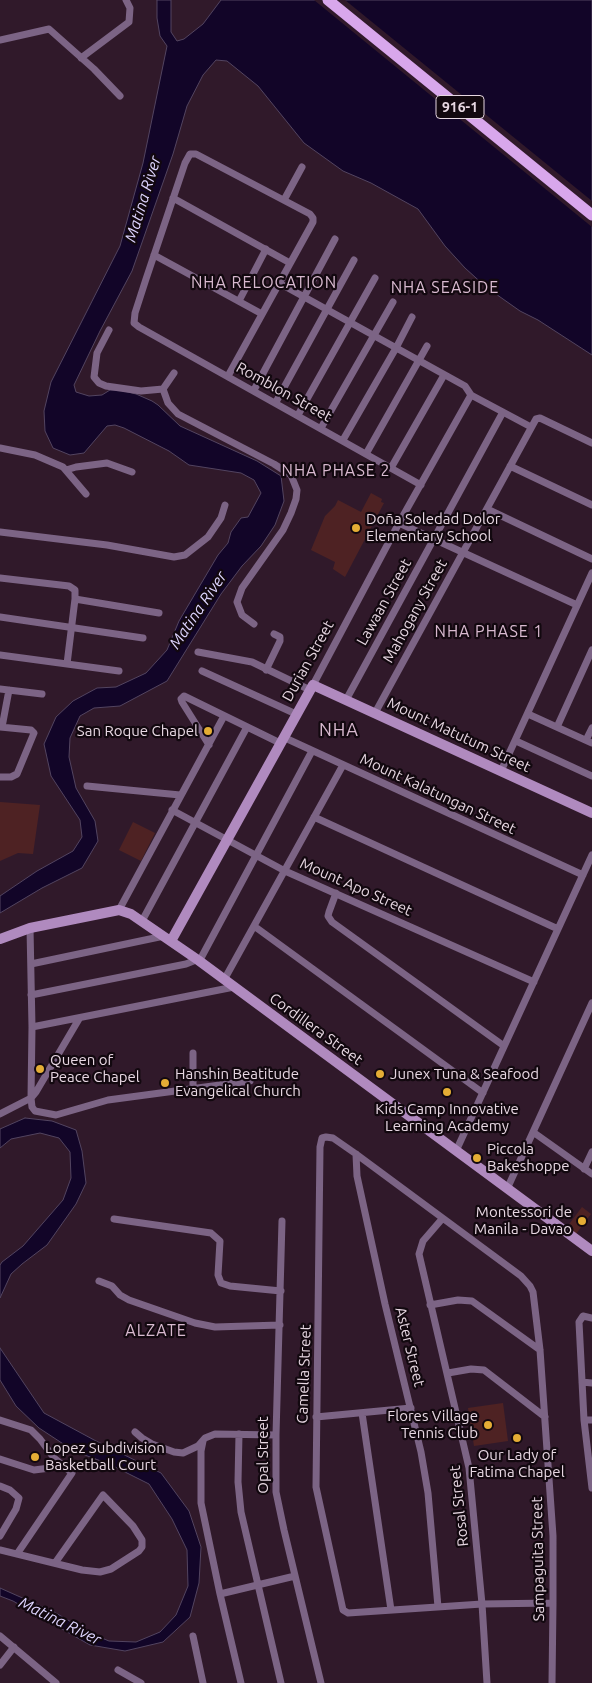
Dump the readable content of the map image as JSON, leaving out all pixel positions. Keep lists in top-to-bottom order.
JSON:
{
  "streets": {
    "main road": ["916-1"],
    "street": [
      "Romblon Street",
      "Lawaan Street",
      "Mahogany Street",
      "Durian Street",
      "Mount Matutum Street",
      "Mount Kalatungan Street",
      "Mount Apo Street",
      "Cordillera Street",
      "Aster Street",
      "Camella Street",
      "Opal Street",
      "Rosal Street",
      "Sampaguita Street"
    ]
  },
  "crossings": [
    ["Romblon Street", "Durian Street"],
    ["Lawaan Street", "Mount Matutum Street"],
    ["Mahogany Street", "Mount Matutum Street"],
    ["Durian Street", "Mount Matutum Street"],
    ["Durian Street", "Mount Kalatungan Street"],
    ["Durian Street", "Mount Apo Street"],
    ["Durian Street", "Cordillera Street"],
    ["Aster Street", "Camella Street"],
    ["Rosal Street", "Sampaguita Street"]
  ],
  "districts": [
    "NHA RELOCATION",
    "NHA SEASIDE",
    "NHA PHASE 2",
    "NHA PHASE 1",
    "NHA",
    "ALZATE"
  ],
  "water": ["Matina River"],
  "places": [
    "Doña Soledad Dolor Elementary School",
    "San Roque Chapel",
    "Queen of Peace Chapel",
    "Junex Tuna & Seafood",
    "Hanshin Beatitude Evangelical Church",
    "Kids Camp Innovative Learning Academy",
    "Piccola Bakeshoppe",
    "Montessori de Manila - Davao",
    "Flores Village Tennis Club",
    "Our Lady of Fatima Chapel",
    "Lopez Subdivision Basketball Court"
  ]
}
